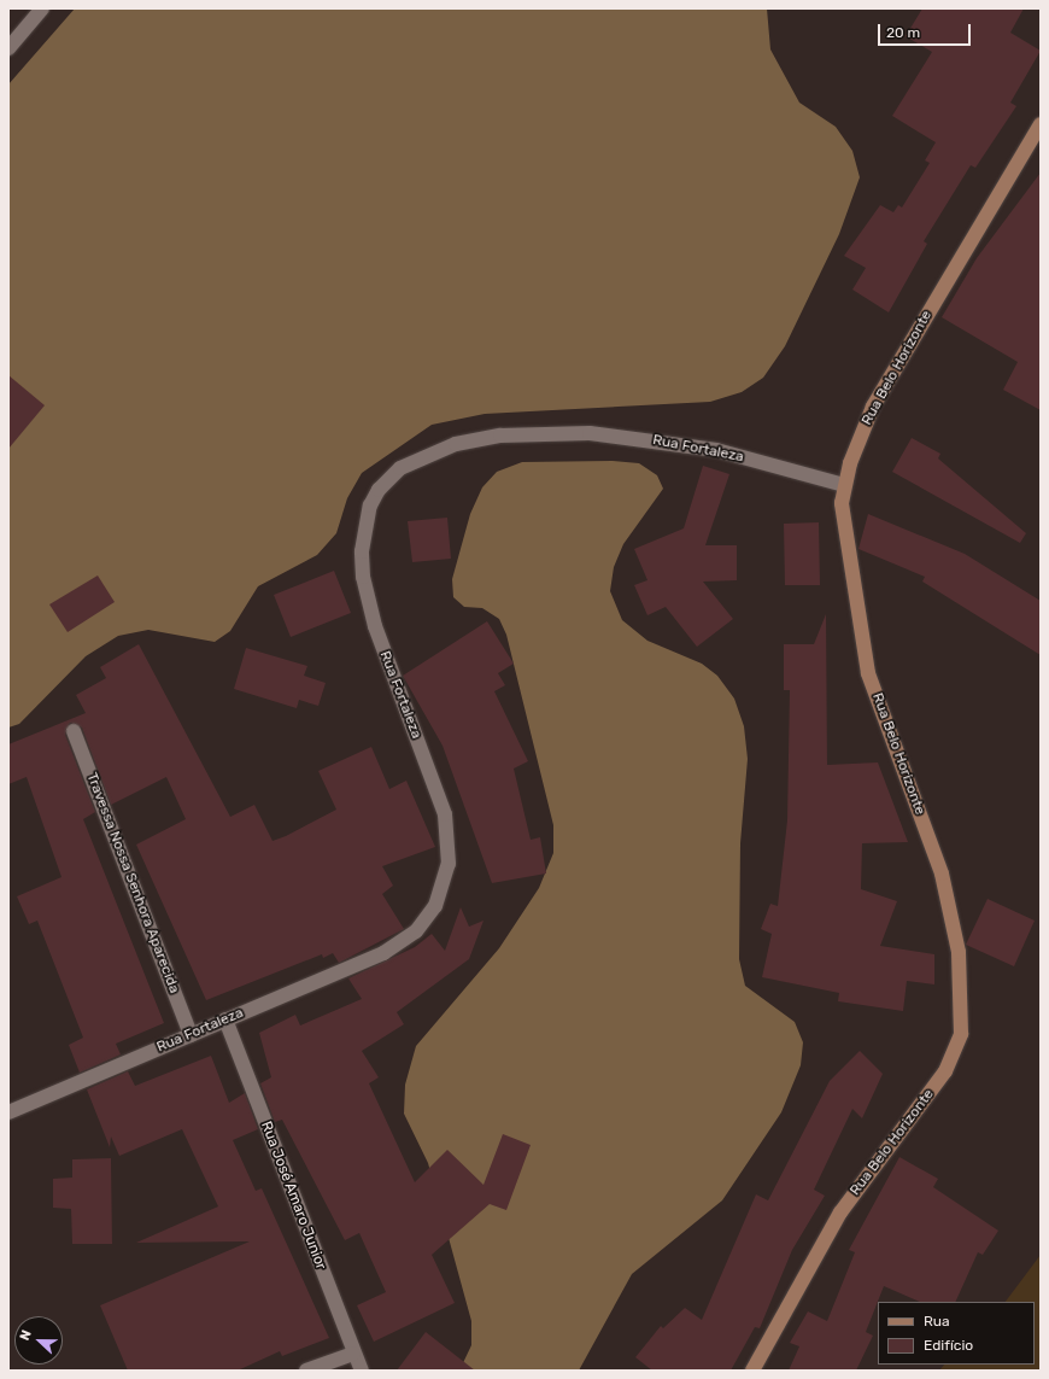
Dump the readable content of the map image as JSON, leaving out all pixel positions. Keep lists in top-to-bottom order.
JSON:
{
  "streets": {
    "street": [
      "Rua Belo Horizonte",
      "Rua Fortaleza",
      "Travessa Nossa Senhora Aparecida",
      "Rua José Amaro Junior"
    ]
  },
  "crossings": [
    ["Rua Belo Horizonte", "Rua Fortaleza"],
    ["Rua Fortaleza", "Travessa Nossa Senhora Aparecida"],
    ["Rua Fortaleza", "Rua José Amaro Junior"]
  ],
  "legend": ["Rua", "Edifício"],
  "scale_bar": "20 m",
  "north": "left"
}
